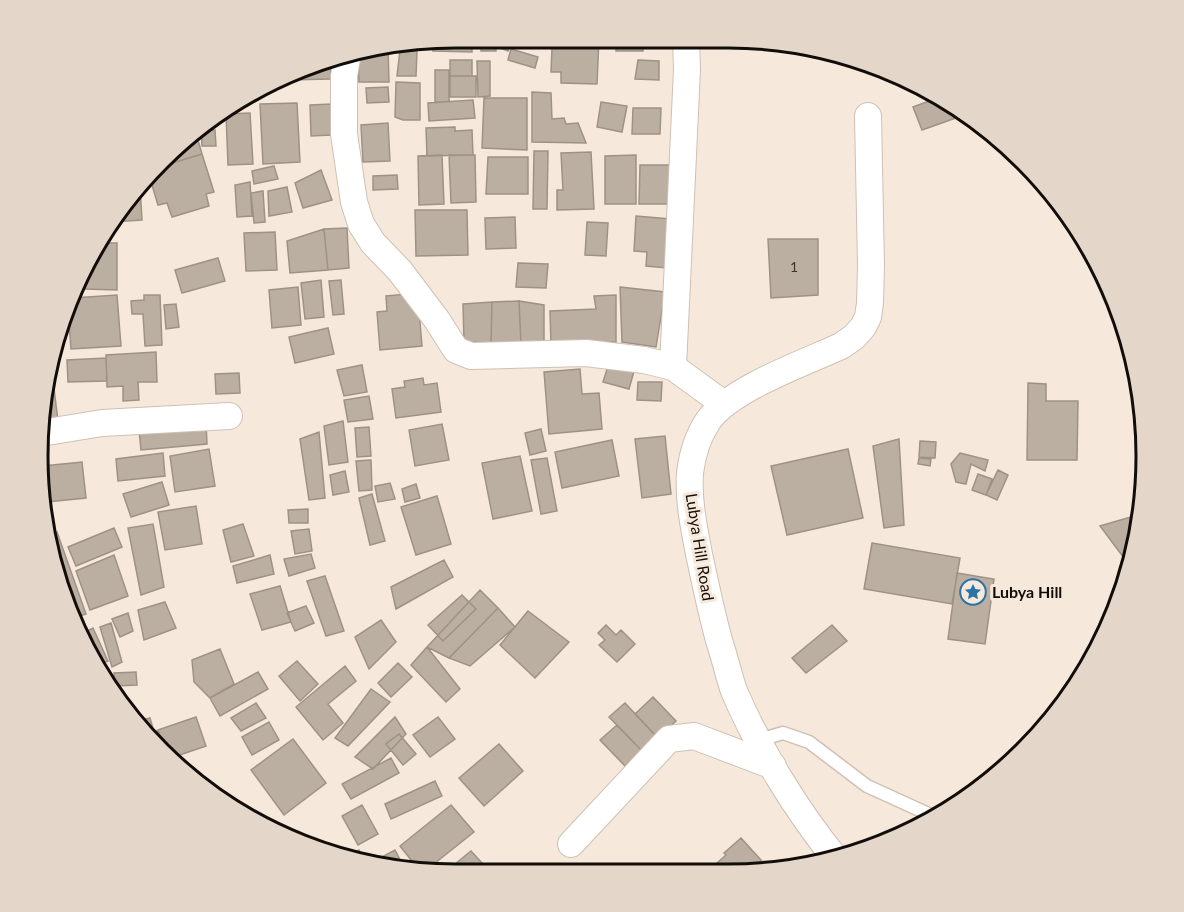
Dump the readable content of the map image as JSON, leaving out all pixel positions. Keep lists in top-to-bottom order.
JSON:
{
  "streets": {
    "street": ["Lubya Hill Road"]
  },
  "places": {
    "place": ["Lubya Hill"]
  },
  "house_numbers": ["1"]
}
